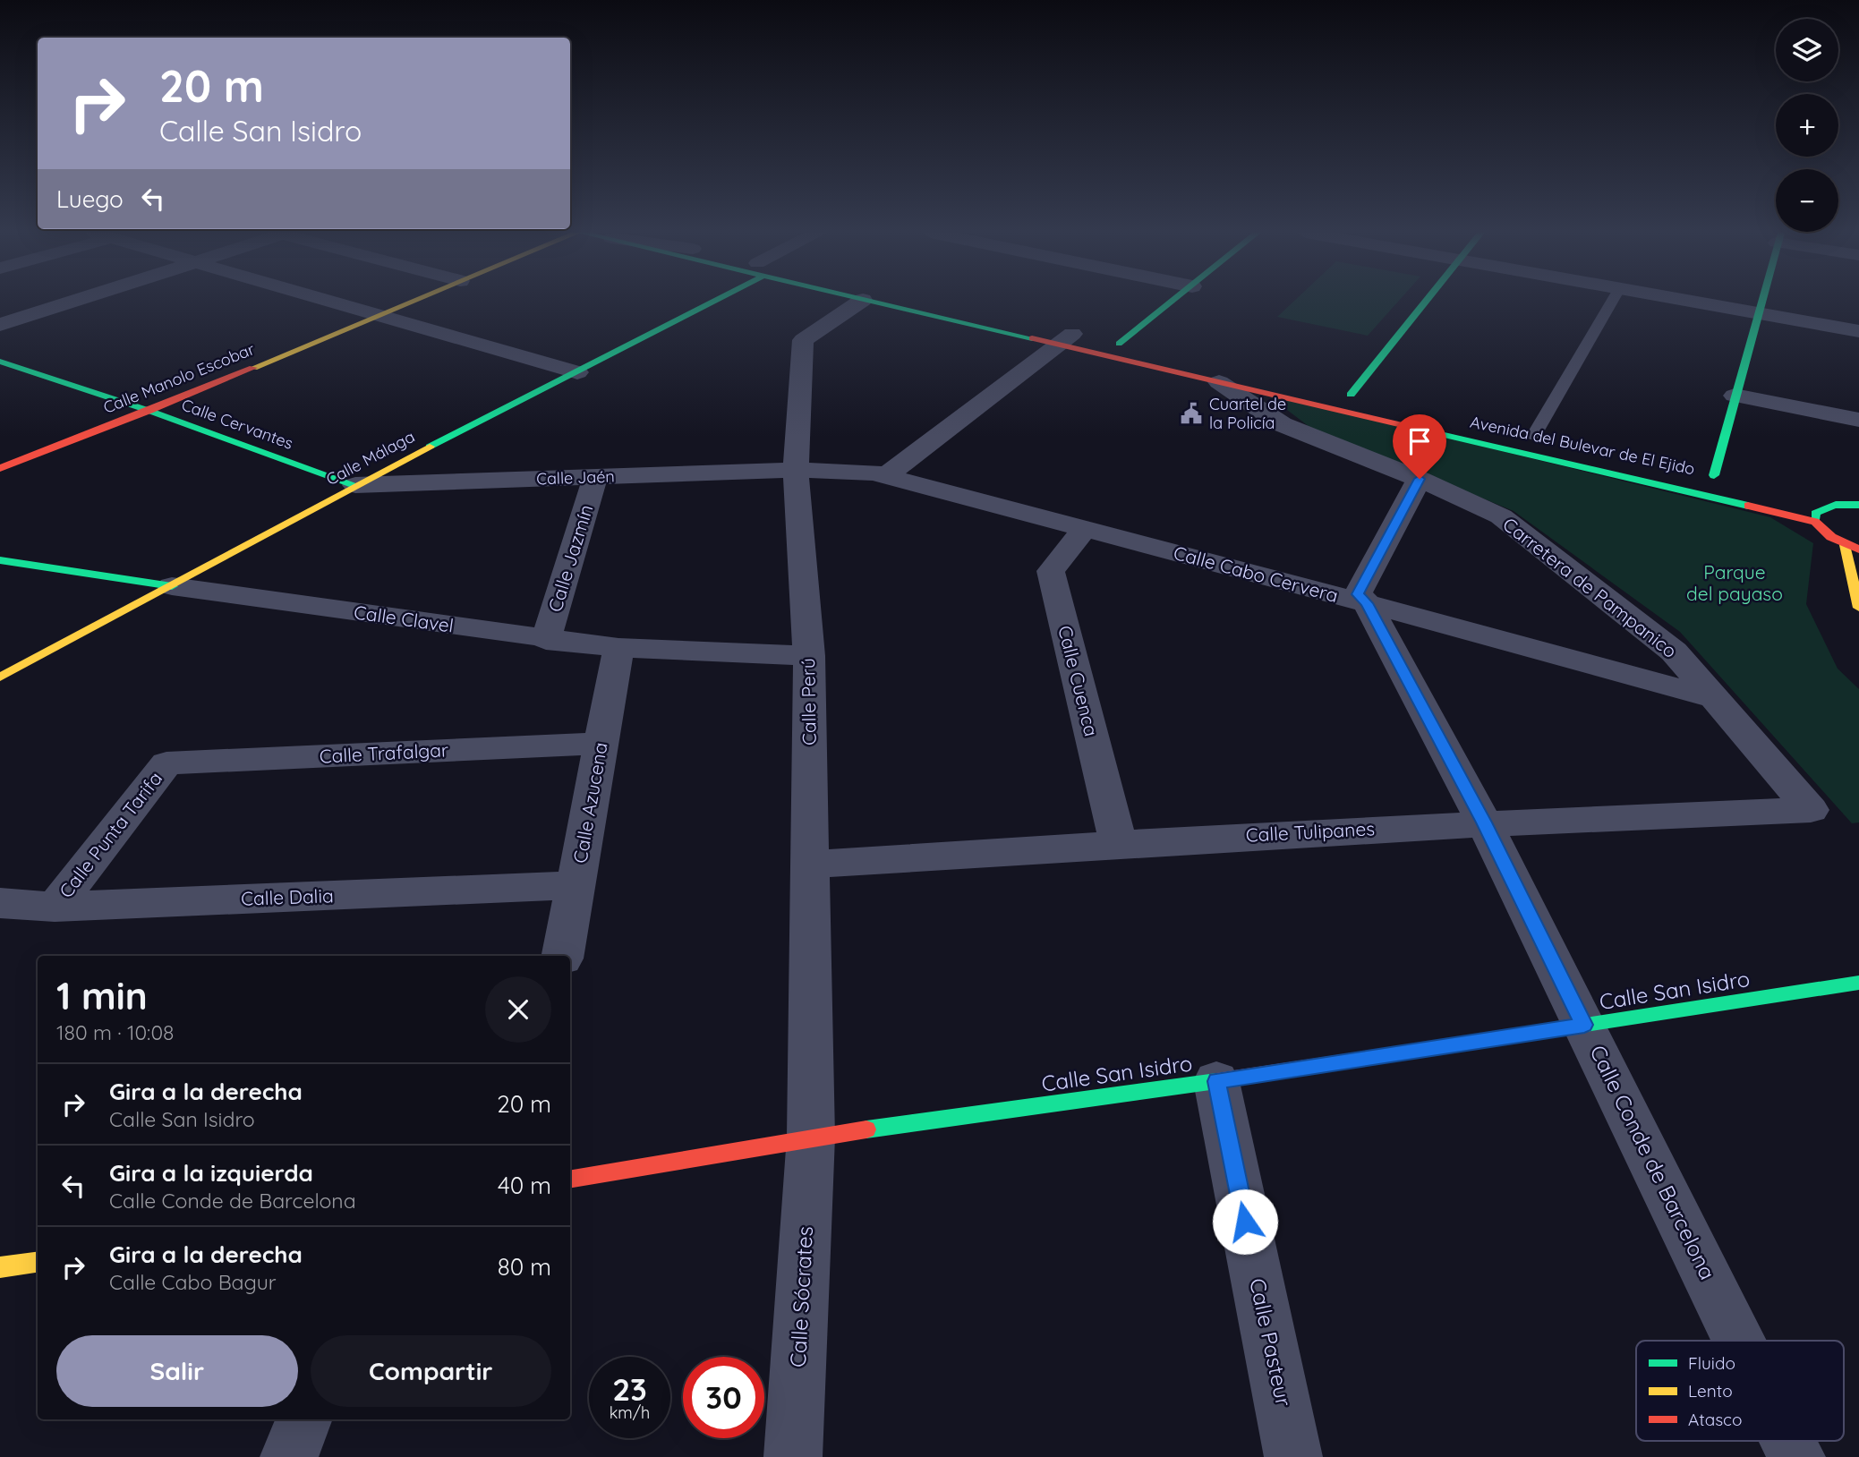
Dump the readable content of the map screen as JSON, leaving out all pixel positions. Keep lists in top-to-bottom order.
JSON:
{
  "streets": {
    "street": [
      "Calle Manolo Escobar",
      "Calle Cervantes",
      "Avenida del Bulevar de El Ejido",
      "Calle Málaga",
      "Calle Jaén",
      "Calle Jazmín",
      "Calle Cabo Cervera",
      "Carretera de Pampanico",
      "Calle Clavel",
      "Calle Cuenca",
      "Calle Perú",
      "Calle Trafalgar",
      "Calle Azucena",
      "Calle Tulipanes",
      "Calle Punta Tarifa",
      "Calle Dalia",
      "Calle San Isidro",
      "Calle Conde de Barcelona",
      "Calle Sócrates",
      "Calle Pasteur"
    ]
  },
  "crossings": [
    ["Calle Manolo Escobar", "Calle Cervantes"],
    ["Calle Cervantes", "Calle Málaga"],
    ["Calle Cervantes", "Calle Jaén"],
    ["Avenida del Bulevar de El Ejido", "Carretera de Pampanico"],
    ["Calle Málaga", "Calle Jaén"],
    ["Calle Málaga", "Calle Clavel"],
    ["Calle Jaén", "Calle Jazmín"],
    ["Calle Jaén", "Calle Cabo Cervera"],
    ["Calle Jaén", "Calle Perú"],
    ["Calle Jazmín", "Calle Clavel"],
    ["Calle Cabo Cervera", "Carretera de Pampanico"],
    ["Calle Cabo Cervera", "Calle Cuenca"],
    ["Calle Cabo Cervera", "Calle Perú"],
    ["Calle Cabo Cervera", "Calle Conde de Barcelona"],
    ["Carretera de Pampanico", "Calle Tulipanes"],
    ["Calle Clavel", "Calle Perú"],
    ["Calle Clavel", "Calle Azucena"],
    ["Calle Cuenca", "Calle Tulipanes"],
    ["Calle Perú", "Calle Tulipanes"],
    ["Calle Perú", "Calle San Isidro"],
    ["Calle Perú", "Calle Sócrates"],
    ["Calle Trafalgar", "Calle Azucena"],
    ["Calle Trafalgar", "Calle Punta Tarifa"],
    ["Calle Azucena", "Calle Dalia"],
    ["Calle Tulipanes", "Calle Conde de Barcelona"],
    ["Calle Punta Tarifa", "Calle Dalia"],
    ["Calle San Isidro", "Calle Conde de Barcelona"],
    ["Calle San Isidro", "Calle Sócrates"],
    ["Calle San Isidro", "Calle Pasteur"]
  ],
  "parks": ["Parque del payaso"],
  "places": {
    "public building": ["Cuartel de la Policía"]
  },
  "legend": ["Fluido", "Lento", "Atasco"],
  "page": {
    "map_buttons": ["+", "−"],
    "turn": ["20 m", "Calle San Isidro"],
    "then": "Luego",
    "heading": ["1 min", "180 m · 10:08"],
    "list": [
      {
        "name": "Gira a la derecha",
        "note": "Calle San Isidro",
        "value": "20 m"
      },
      {
        "name": "Gira a la izquierda",
        "note": "Calle Conde de Barcelona",
        "value": "40 m"
      },
      {
        "name": "Gira a la derecha",
        "note": "Calle Cabo Bagur",
        "value": "80 m"
      }
    ],
    "buttons": ["Salir", "Compartir"],
    "speed": "23 km/h",
    "limit": "30"
  }
}
